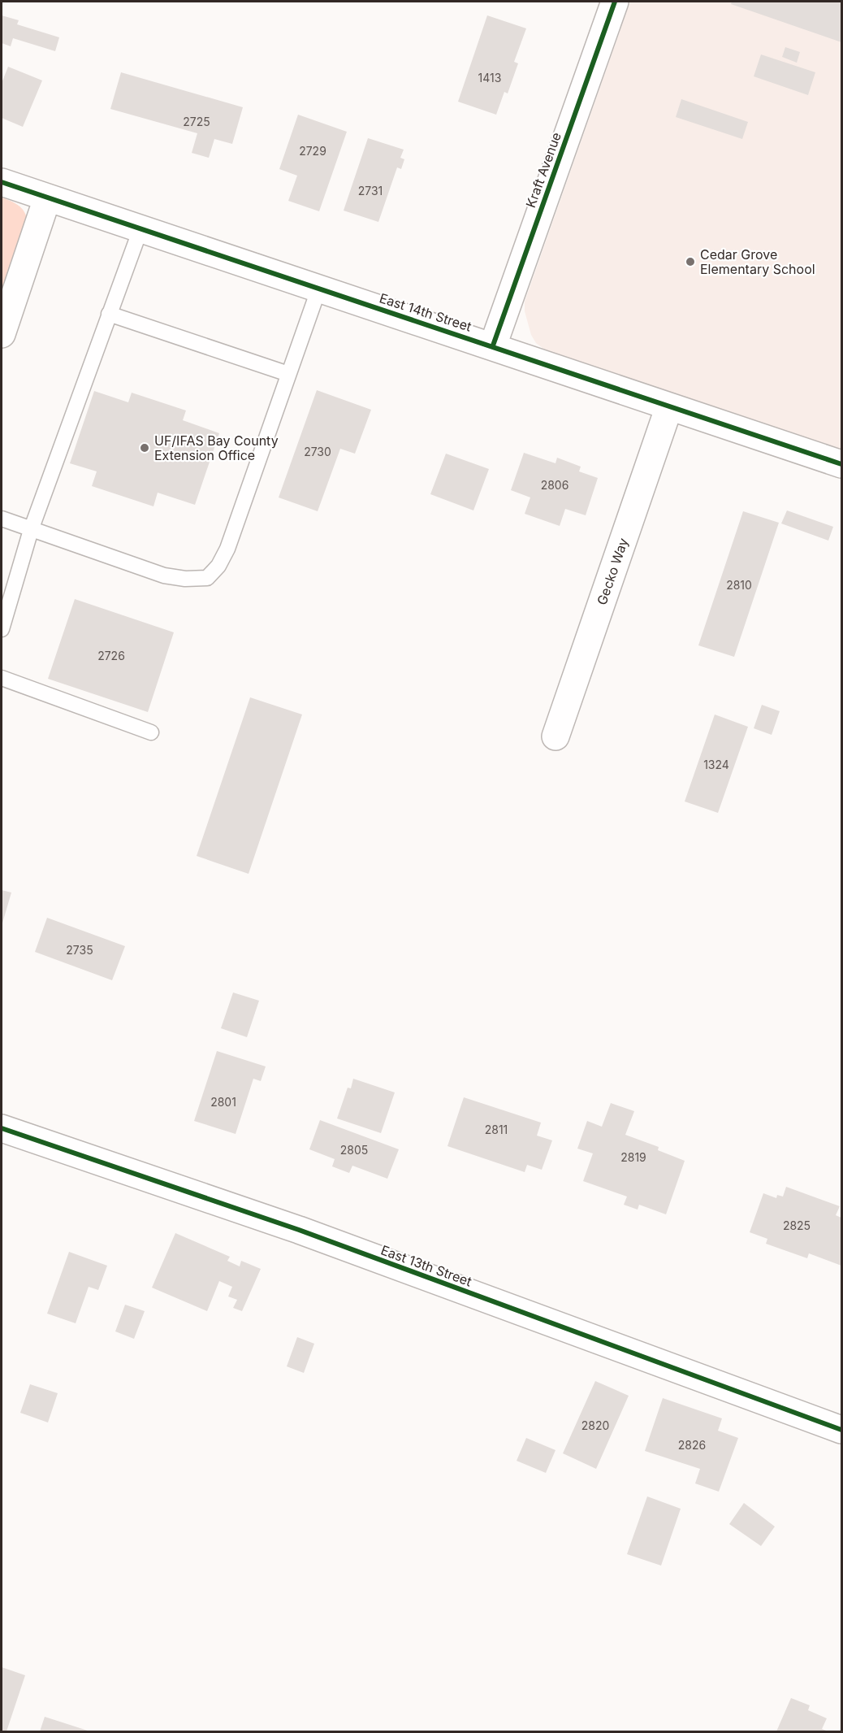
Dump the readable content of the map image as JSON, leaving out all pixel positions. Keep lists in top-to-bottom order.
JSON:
{
  "streets": {
    "street": [
      "Kraft Avenue",
      "East 14th Street",
      "Gecko Way",
      "East 13th Street"
    ]
  },
  "crossings": [
    ["Kraft Avenue", "East 14th Street"],
    ["East 14th Street", "Gecko Way"]
  ],
  "places": ["Cedar Grove Elementary School", "UF/IFAS Bay County Extension Office"],
  "house_numbers": [
    "1413",
    "2725",
    "2729",
    "2731",
    "2730",
    "2806",
    "2810",
    "2726",
    "1324",
    "2735",
    "2801",
    "2811",
    "2805",
    "2819",
    "2825",
    "2820",
    "2826"
  ]
}
